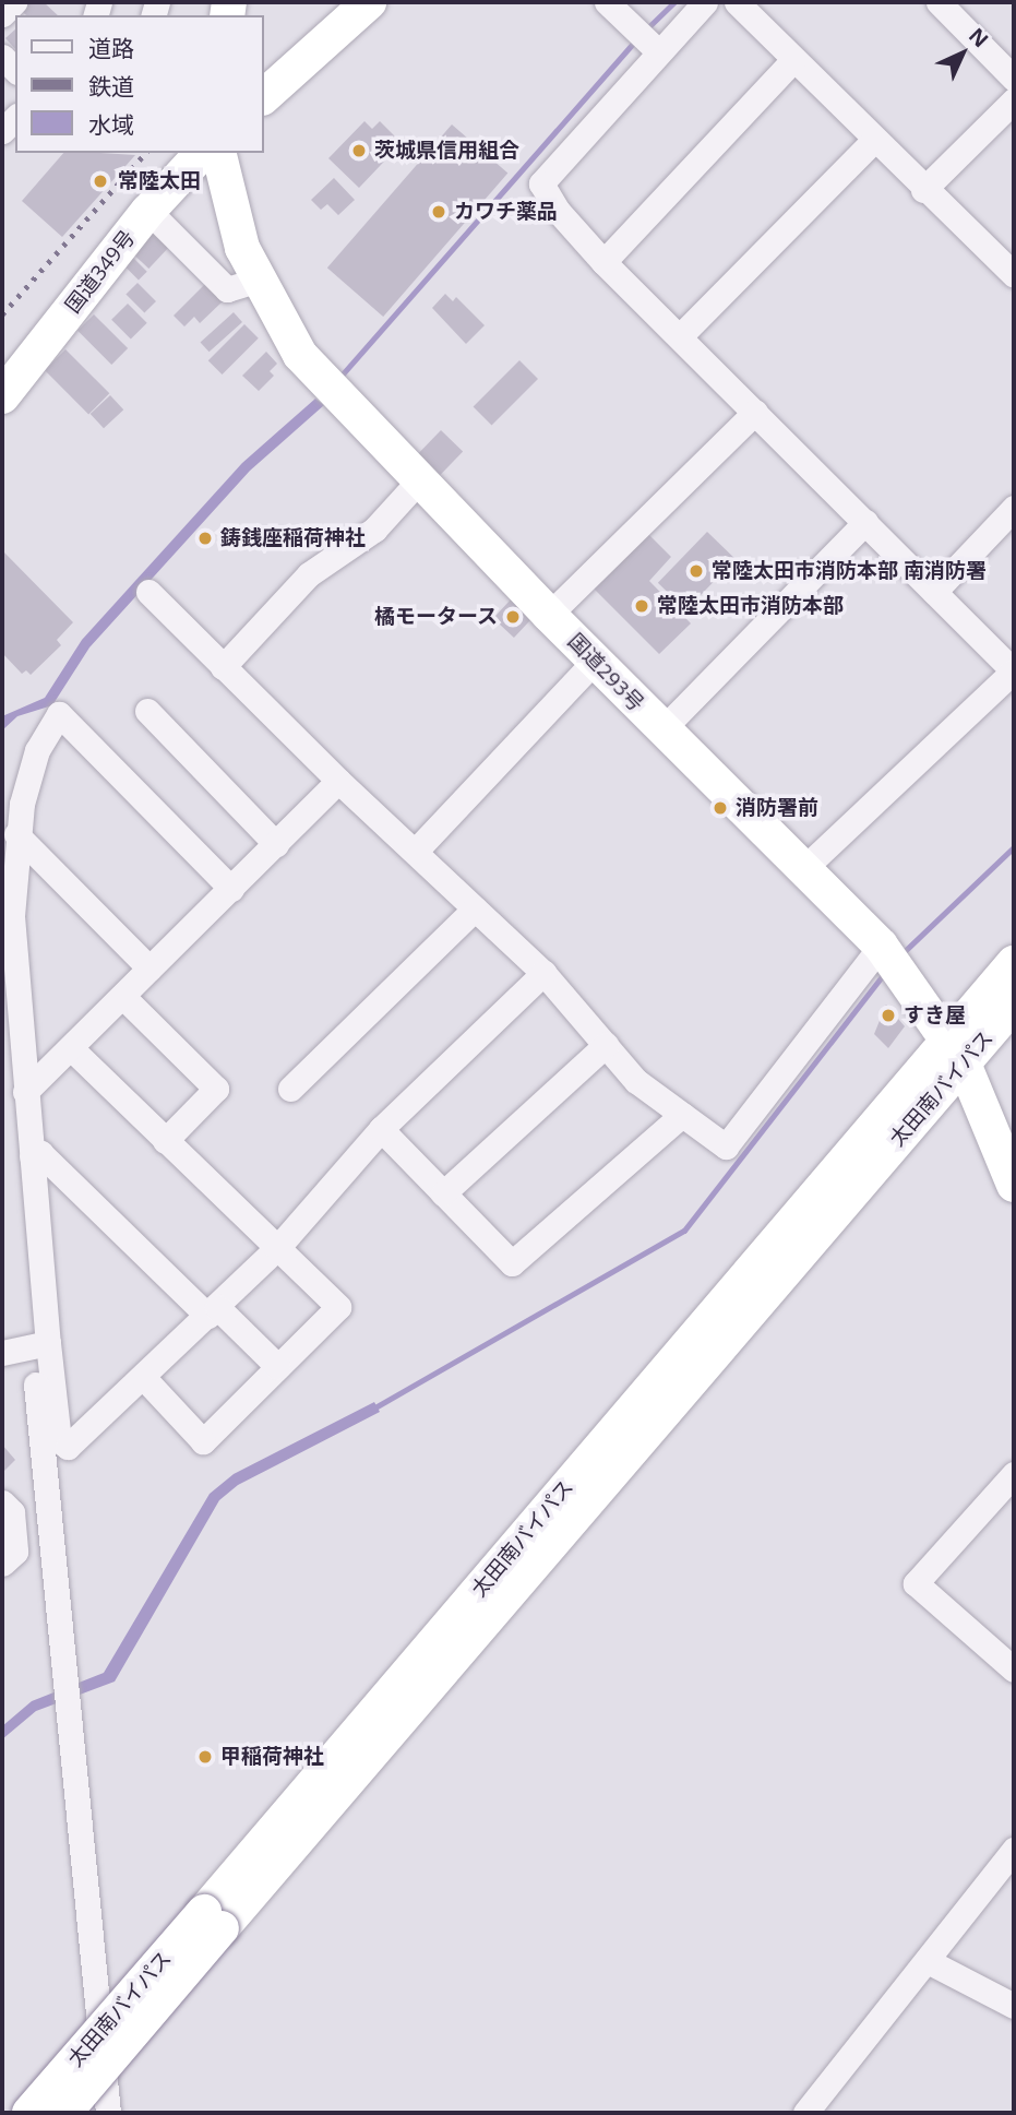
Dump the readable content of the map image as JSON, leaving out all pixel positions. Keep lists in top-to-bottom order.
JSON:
{
  "streets": {
    "highway": ["国道349号", "国道293号", "太田南バイパス"]
  },
  "crossings": [
    ["国道293号", "太田南バイパス"]
  ],
  "places": [
    "茨城県信用組合",
    "常陸太田",
    "カワチ薬品",
    "鋳銭座稲荷神社",
    "常陸太田市消防本部 南消防署",
    "常陸太田市消防本部",
    "橘モータース",
    "消防署前",
    "すき屋",
    "甲稲荷神社"
  ],
  "legend": ["道路", "鉄道", "水域"],
  "north": "top right"
}
